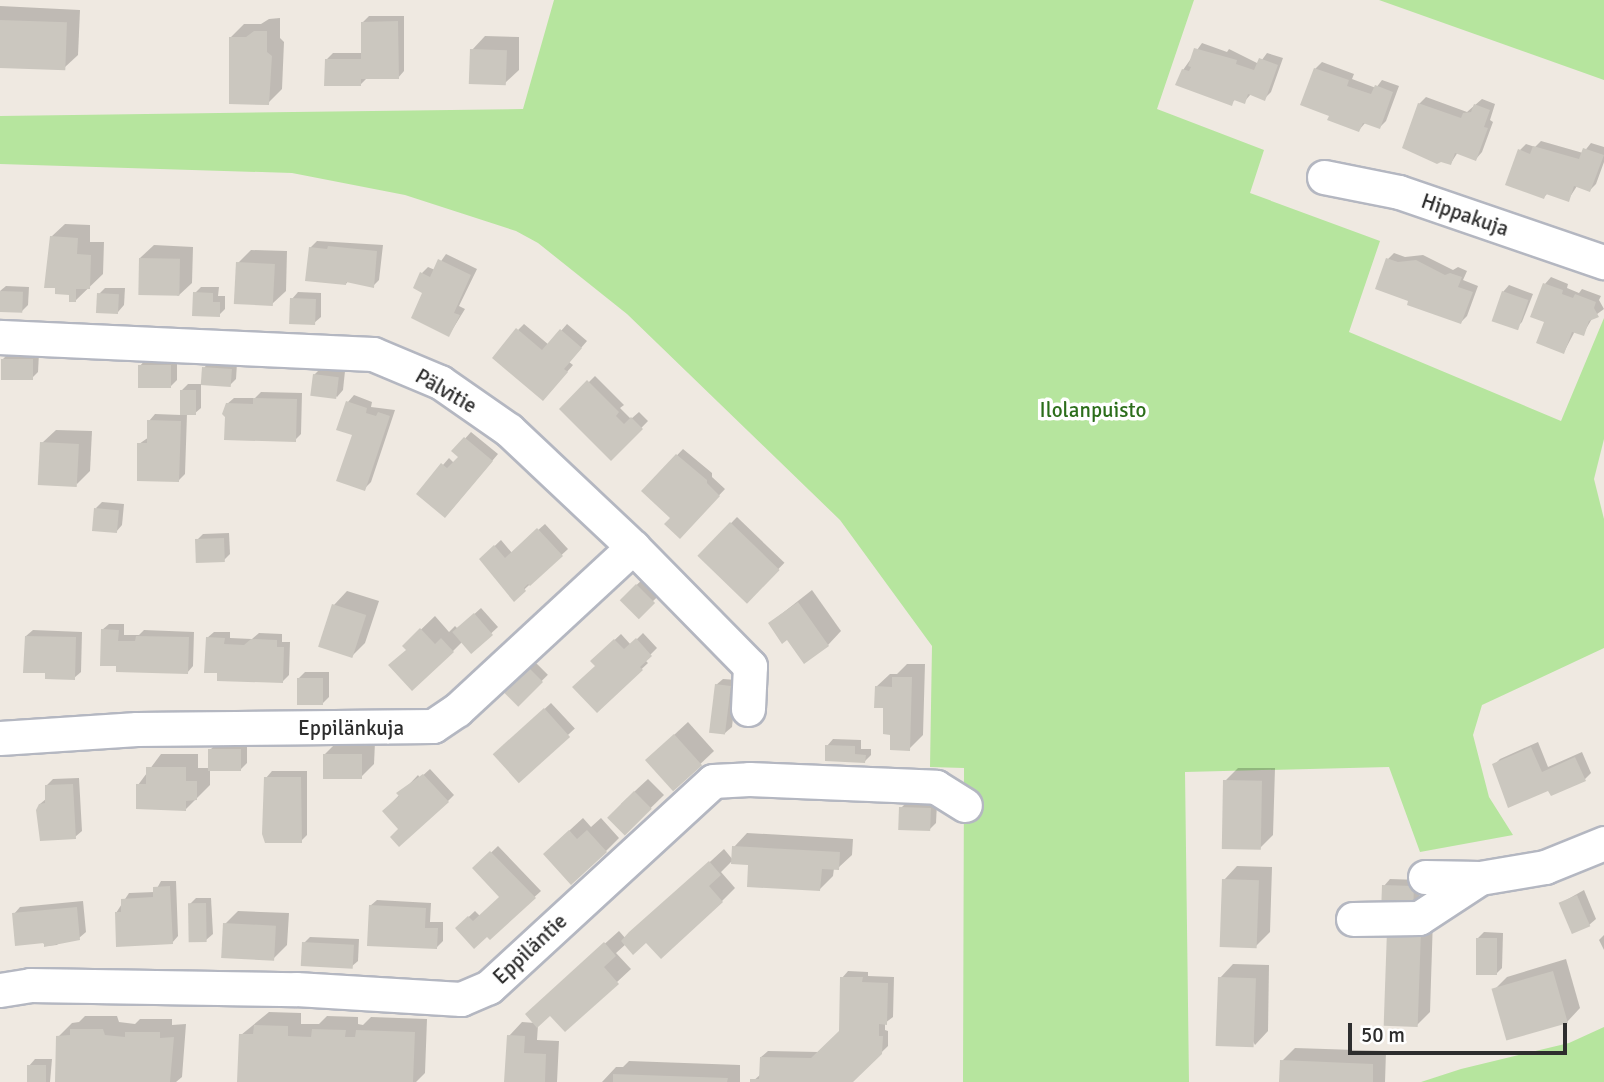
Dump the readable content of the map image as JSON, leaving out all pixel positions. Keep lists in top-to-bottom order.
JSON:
{
  "streets": {
    "street": [
      "Hippakuja",
      "Pälvitie",
      "Eppilänkuja",
      "Eppiläntie"
    ]
  },
  "crossings": [
    ["Pälvitie", "Eppilänkuja"]
  ],
  "parks": ["Ilolanpuisto"],
  "scale_bar": "50 m"
}
